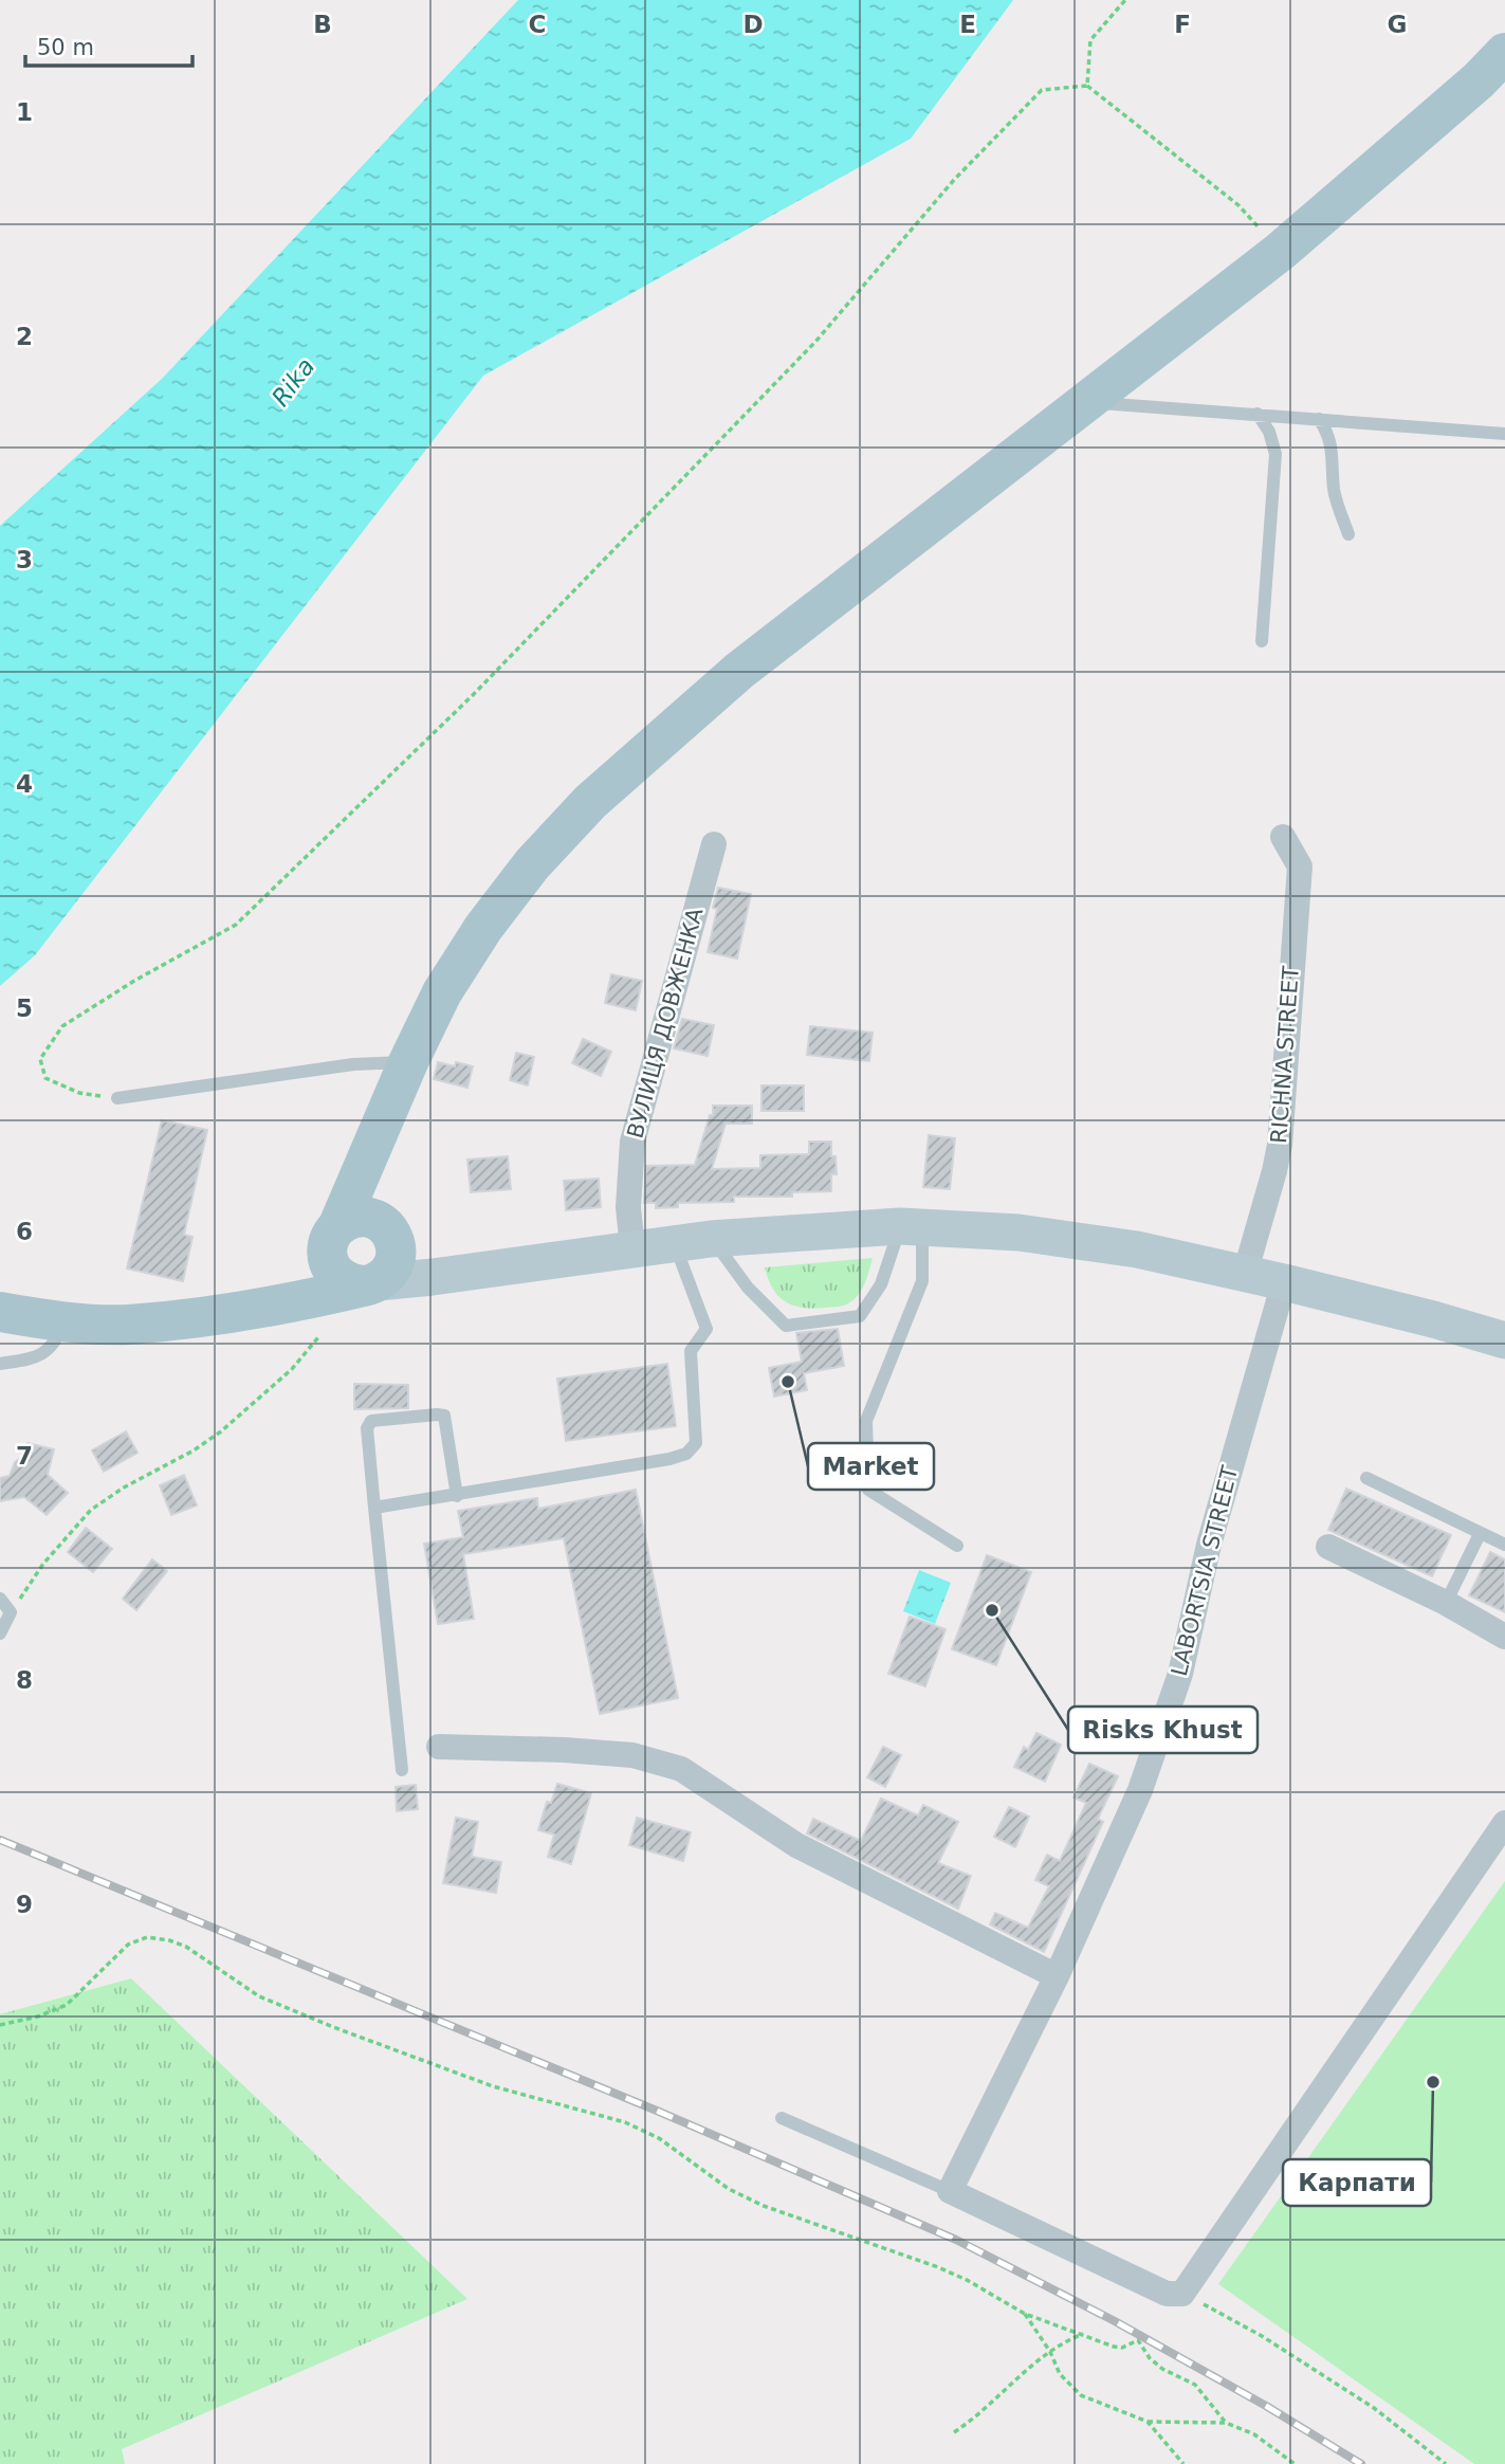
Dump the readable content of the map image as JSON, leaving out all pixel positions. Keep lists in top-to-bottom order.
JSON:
{
  "streets": {
    "street": ["ВУЛИЦЯ ДОВЖЕНКА", "RICHNA STREET", "LABORTSIA STREET"]
  },
  "water": ["Rika"],
  "places": ["Market", "Risks Khust", "Карпати"],
  "scale_bar": "50 m",
  "grid": {
    "columns": [
      "B",
      "C",
      "D",
      "E",
      "F",
      "G"
    ],
    "rows": [
      "1",
      "2",
      "3",
      "4",
      "5",
      "6",
      "7",
      "8",
      "9"
    ]
  }
}
